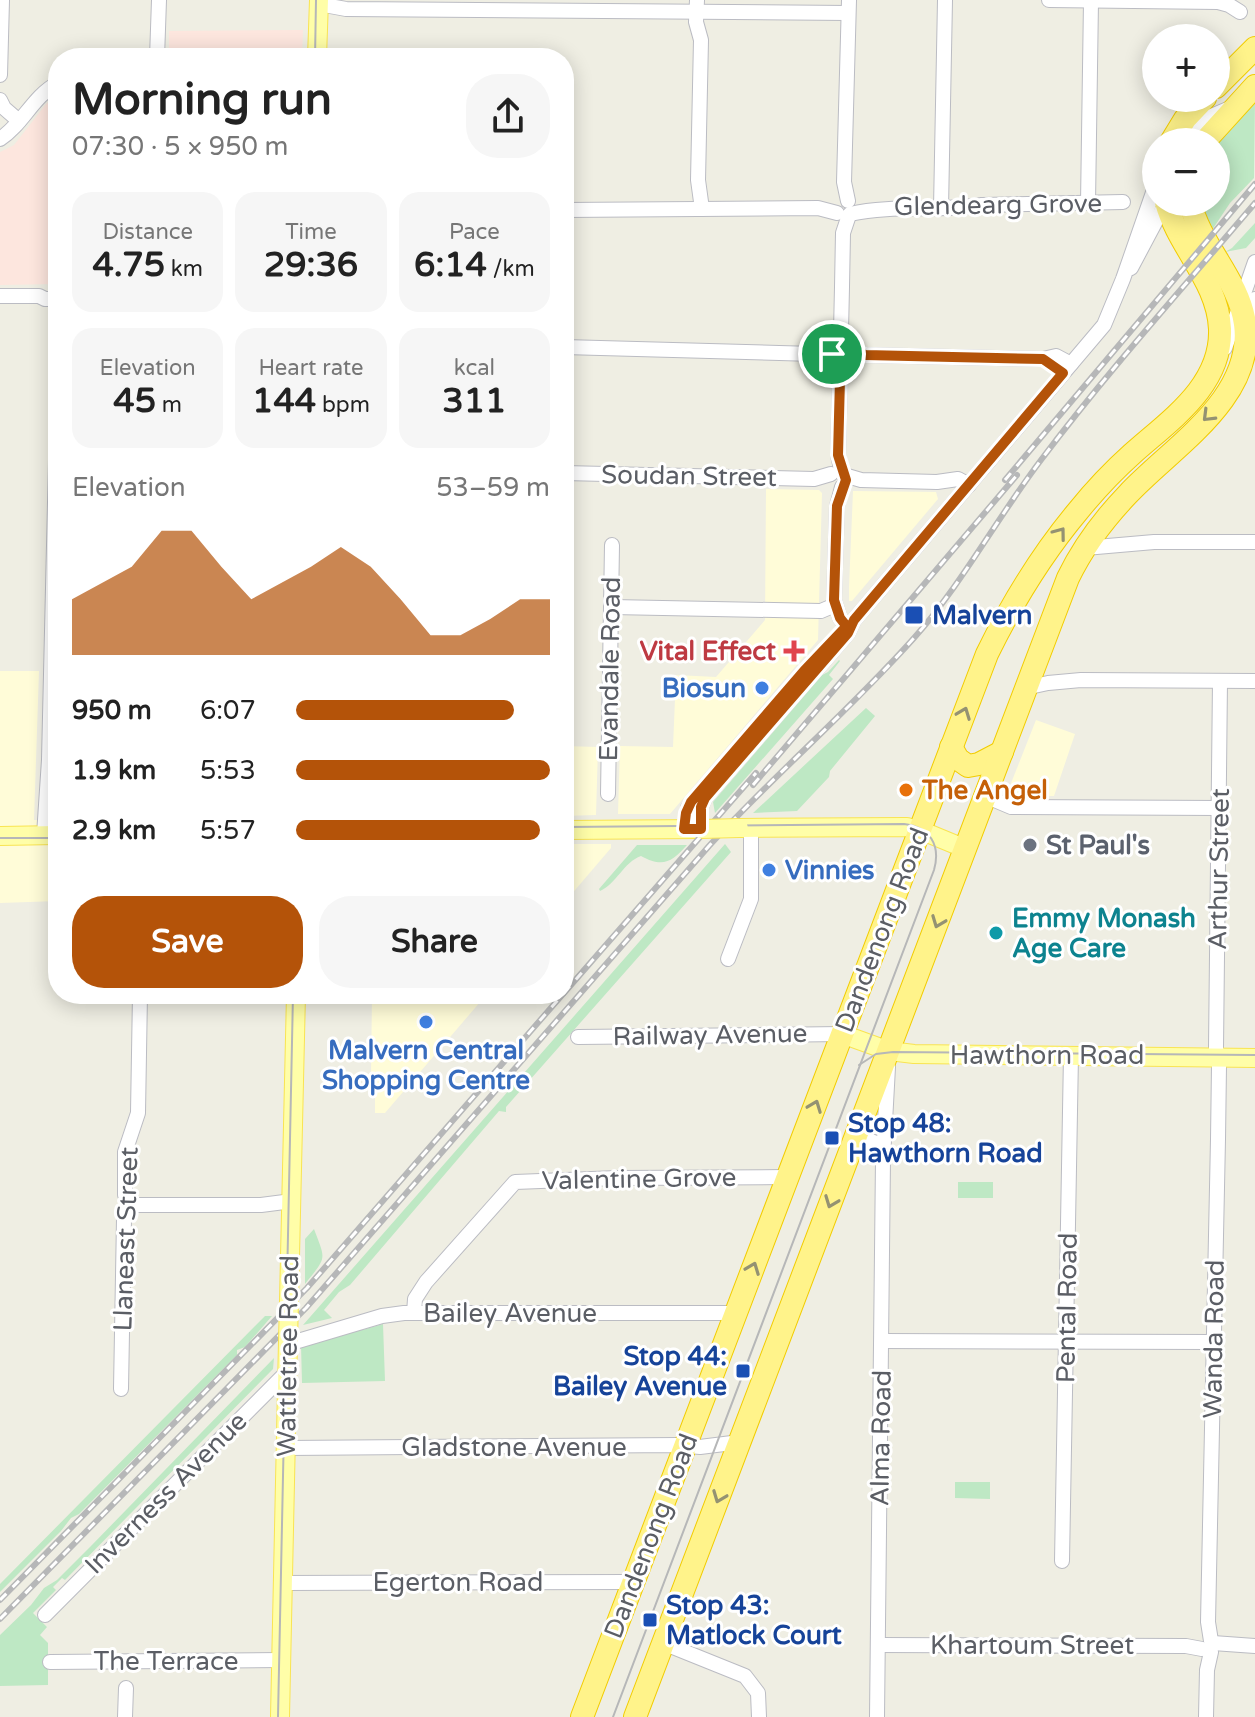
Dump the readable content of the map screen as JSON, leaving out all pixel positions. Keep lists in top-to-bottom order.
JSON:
{
  "streets": {
    "highway": ["Dandenong Road"],
    "main road": ["Hawthorn Road", "Wattletree Road"],
    "street": [
      "Glendearg Grove",
      "Soudan Street",
      "Evandale Road",
      "Arthur Street",
      "Railway Avenue",
      "Valentine Grove",
      "Llaneast Street",
      "Pental Road",
      "Bailey Avenue",
      "Wanda Road",
      "Alma Road",
      "Gladstone Avenue",
      "Inverness Avenue",
      "Egerton Road",
      "Khartoum Street",
      "The Terrace"
    ]
  },
  "crossings": [
    ["Arthur Street", "Hawthorn Road"],
    ["Arthur Street", "Wanda Road"],
    ["Dandenong Road", "Railway Avenue"],
    ["Dandenong Road", "Hawthorn Road"],
    ["Dandenong Road", "Valentine Grove"],
    ["Dandenong Road", "Bailey Avenue"],
    ["Dandenong Road", "Alma Road"],
    ["Dandenong Road", "Gladstone Avenue"],
    ["Dandenong Road", "Egerton Road"],
    ["Railway Avenue", "Hawthorn Road"],
    ["Hawthorn Road", "Pental Road"],
    ["Hawthorn Road", "Wanda Road"],
    ["Hawthorn Road", "Alma Road"],
    ["Valentine Grove", "Bailey Avenue"],
    ["Bailey Avenue", "Wattletree Road"],
    ["Wanda Road", "Khartoum Street"],
    ["Wattletree Road", "Gladstone Avenue"],
    ["Wattletree Road", "Inverness Avenue"],
    ["Wattletree Road", "Egerton Road"],
    ["Wattletree Road", "The Terrace"],
    ["Alma Road", "Khartoum Street"]
  ],
  "places": {
    "transit": [
      "Malvern",
      "Stop 48: Hawthorn Road",
      "Stop 44: Bailey Avenue",
      "Stop 43: Matlock Court"
    ],
    "health": ["Vital Effect"],
    "other": [
      "Biosun",
      "The Angel",
      "St Paul's",
      "Vinnies",
      "Emmy Monash Age Care",
      "Malvern Central Shopping Centre"
    ]
  },
  "page": {
    "map_buttons": ["+", "−"],
    "heading": ["Morning run", "07:30 · 5 × 950 m"],
    "stats": [
      ["Distance", "4.75 km"],
      ["Time", "29:36"],
      ["Pace", "6:14 /km"],
      ["Elevation", "45 m"],
      ["Heart rate", "144 bpm"],
      ["kcal", "311"]
    ],
    "chart": ["Elevation", "53–59 m"],
    "list": [
      {
        "name": "950 m",
        "note": "6:07"
      },
      {
        "name": "1.9 km",
        "note": "5:53"
      },
      {
        "name": "2.9 km",
        "note": "5:57"
      }
    ],
    "buttons": ["Save", "Share"]
  }
}
